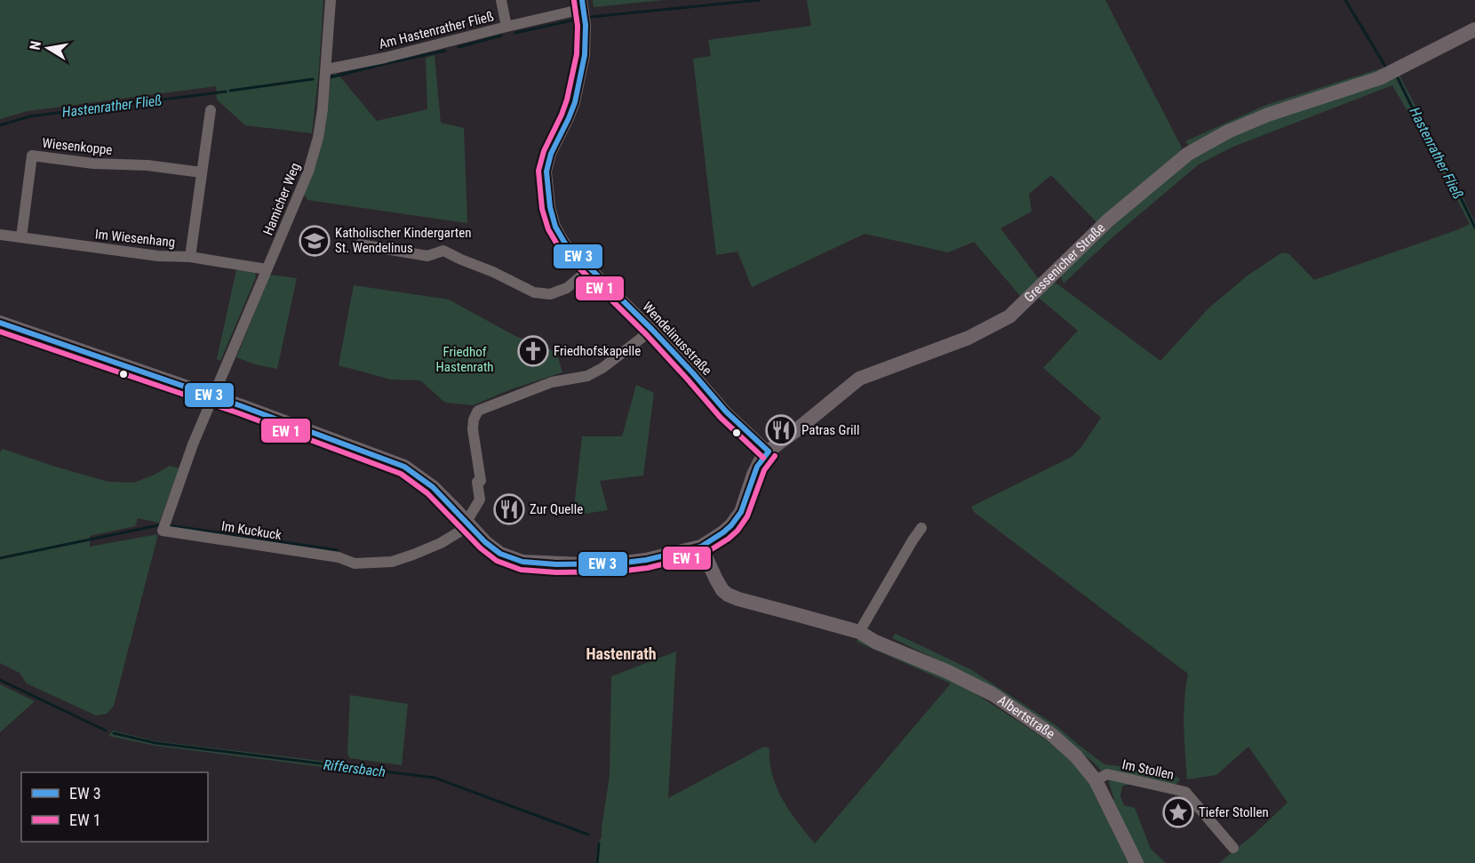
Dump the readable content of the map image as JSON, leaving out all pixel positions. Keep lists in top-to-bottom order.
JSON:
{
  "streets": {
    "main road": ["Gressenicher Straße", "Albertstraße"],
    "street": [
      "Am Hastenrather Fließ",
      "Wiesenkoppe",
      "Hamicher Weg",
      "Im Wiesenhang",
      "Wendelinusstraße",
      "Im Kuckuck",
      "Im Stollen"
    ]
  },
  "crossings": [
    ["Am Hastenrather Fließ", "Hamicher Weg"],
    ["Am Hastenrather Fließ", "Wendelinusstraße"],
    ["Wiesenkoppe", "Im Wiesenhang"],
    ["Hamicher Weg", "Im Wiesenhang"],
    ["Hamicher Weg", "Gressenicher Straße"],
    ["Hamicher Weg", "Im Kuckuck"],
    ["Gressenicher Straße", "Wendelinusstraße"],
    ["Gressenicher Straße", "Im Kuckuck"],
    ["Gressenicher Straße", "Albertstraße"],
    ["Albertstraße", "Im Stollen"]
  ],
  "districts": ["Hastenrath"],
  "water": ["Hastenrather Fließ", "Riffersbach"],
  "parks": ["Friedhof Hastenrath"],
  "places": {
    "school or university": ["Katholischer Kindergarten St. Wendelinus"],
    "church": ["Friedhofskapelle"],
    "restaurant": ["Patras Grill", "Zur Quelle"],
    "place": ["Tiefer Stollen"]
  },
  "legend": ["EW 3", "EW 1"],
  "north": "left"
}
